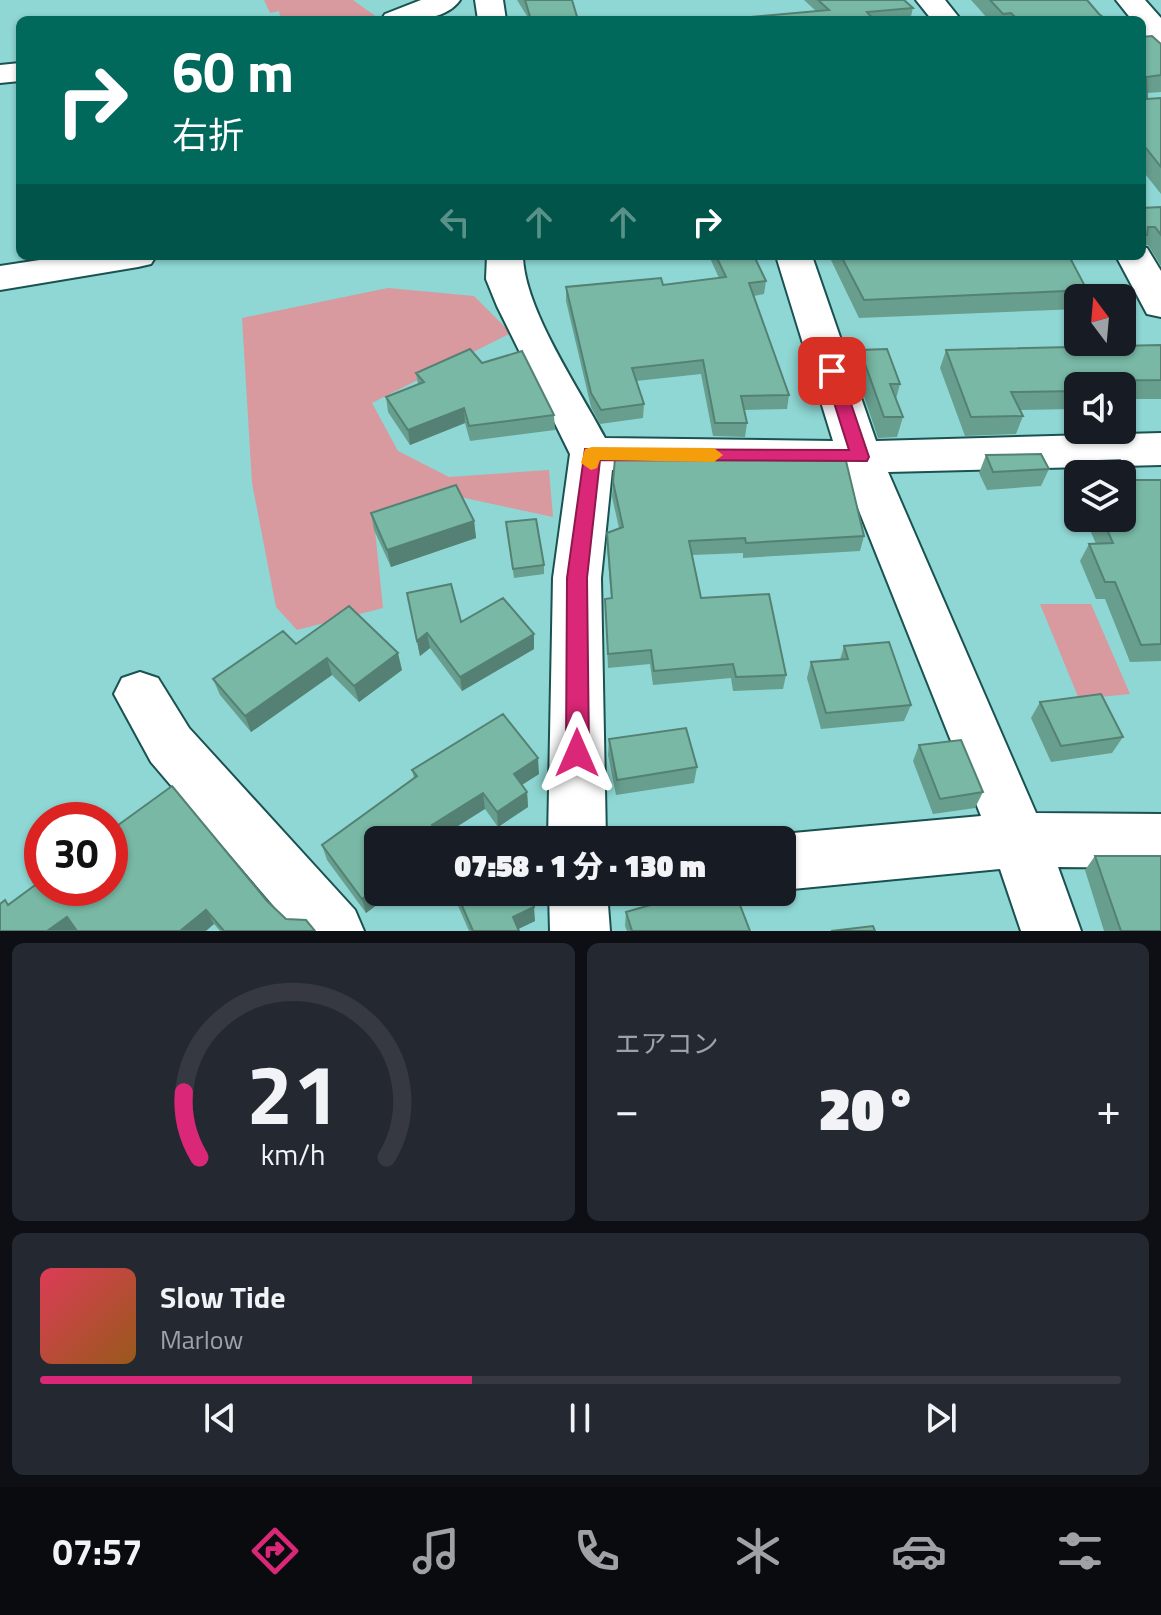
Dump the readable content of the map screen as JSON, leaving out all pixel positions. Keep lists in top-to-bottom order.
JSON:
{
  "north": "top",
  "page": {
    "turn": ["60 m", "右折"],
    "limit": "30",
    "trip": "07:58 · 1 分 · 130 m",
    "tile": "エアコン",
    "heat": ["−", "20°", "+"],
    "song": ["Slow Tide", "Marlow"],
    "tabs": "07:57",
    "gauge": ["21", "km/h"]
  }
}
